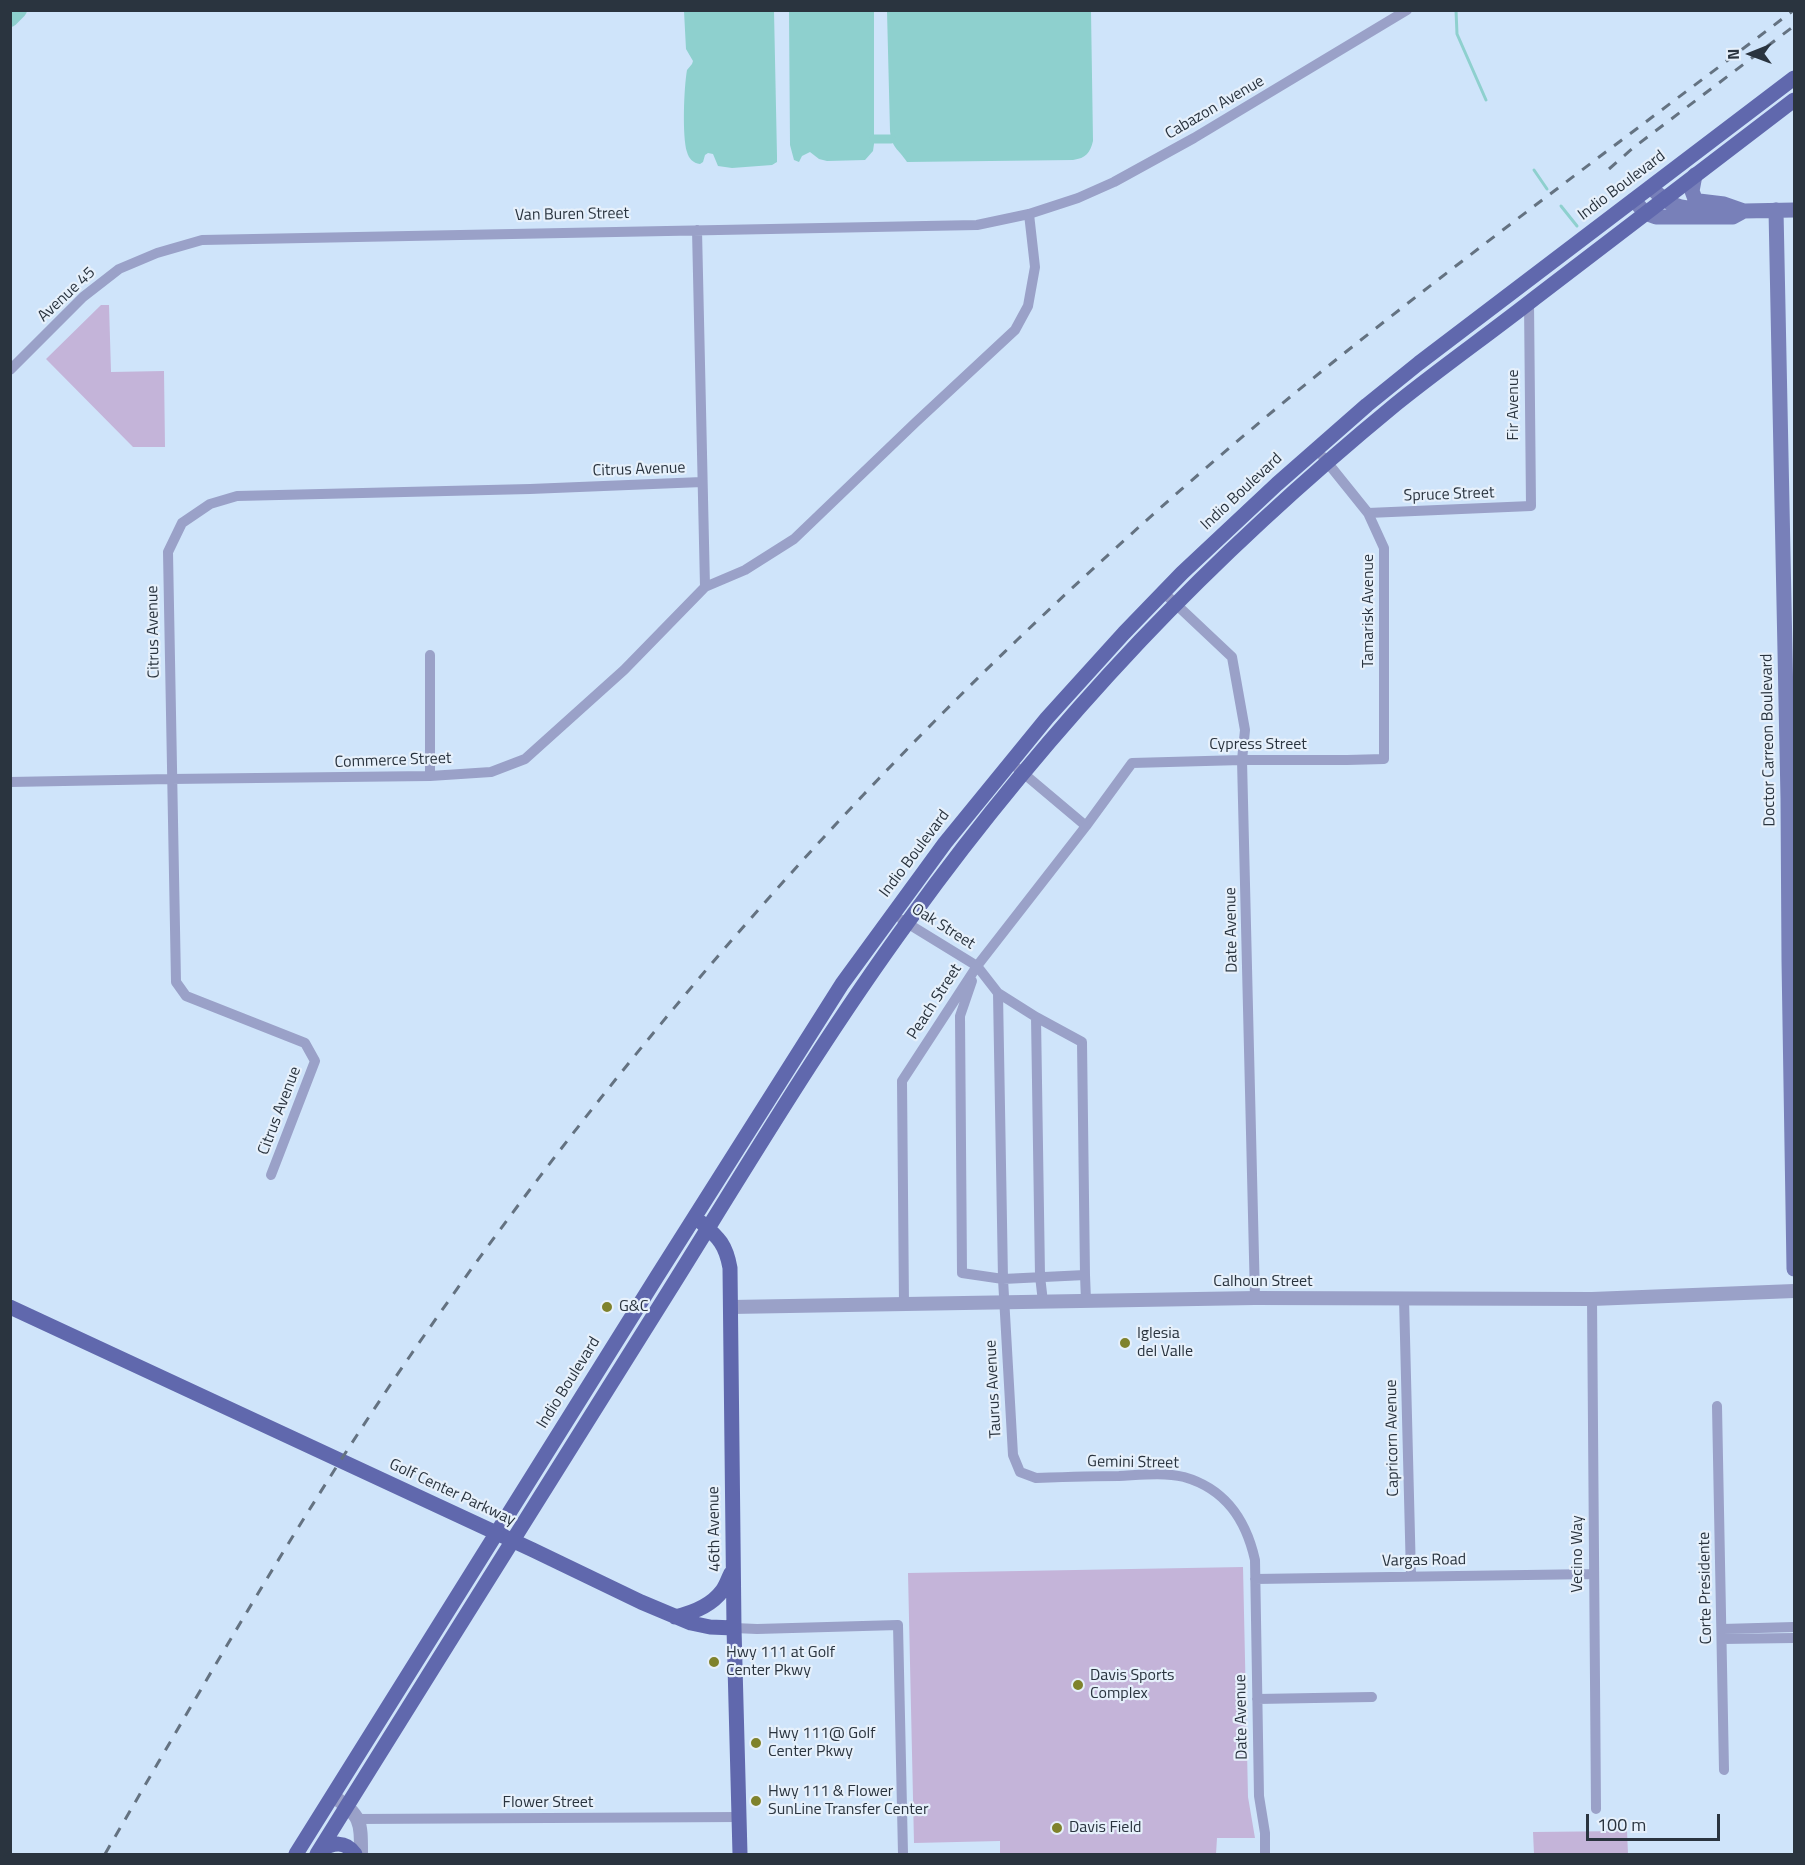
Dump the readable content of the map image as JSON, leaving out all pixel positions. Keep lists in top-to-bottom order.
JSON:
{
  "streets": {
    "main road": [
      "Indio Boulevard",
      "Doctor Carreon Boulevard",
      "Golf Center Parkway",
      "46th Avenue"
    ],
    "street": [
      "Cabazon Avenue",
      "Van Buren Street",
      "Avenue 45",
      "Fir Avenue",
      "Citrus Avenue",
      "Spruce Street",
      "Tamarisk Avenue",
      "Cypress Street",
      "Commerce Street",
      "Oak Street",
      "Date Avenue",
      "Peach Street",
      "Calhoun Street",
      "Taurus Avenue",
      "Capricorn Avenue",
      "Gemini Street",
      "Vecino Way",
      "Vargas Road",
      "Corte Presidente",
      "Flower Street"
    ]
  },
  "crossings": [
    ["Cabazon Avenue", "Van Buren Street"],
    ["Indio Boulevard", "Fir Avenue"],
    ["Indio Boulevard", "Tamarisk Avenue"],
    ["Indio Boulevard", "Oak Street"],
    ["Indio Boulevard", "Date Avenue"],
    ["Indio Boulevard", "46th Avenue"],
    ["Van Buren Street", "Avenue 45"],
    ["Fir Avenue", "Spruce Street"],
    ["Citrus Avenue", "Commerce Street"],
    ["Spruce Street", "Tamarisk Avenue"],
    ["Tamarisk Avenue", "Cypress Street"],
    ["Cypress Street", "Date Avenue"],
    ["Cypress Street", "Peach Street"],
    ["Oak Street", "Peach Street"],
    ["Date Avenue", "Calhoun Street"],
    ["Date Avenue", "Gemini Street"],
    ["Date Avenue", "Vargas Road"],
    ["Peach Street", "Calhoun Street"],
    ["Calhoun Street", "Taurus Avenue"],
    ["Calhoun Street", "Capricorn Avenue"],
    ["Calhoun Street", "46th Avenue"],
    ["Calhoun Street", "Vecino Way"],
    ["Taurus Avenue", "Gemini Street"],
    ["Capricorn Avenue", "Vargas Road"],
    ["Gemini Street", "Vargas Road"],
    ["Golf Center Parkway", "46th Avenue"],
    ["46th Avenue", "Flower Street"],
    ["Vecino Way", "Vargas Road"]
  ],
  "places": [
    "G&C",
    "Iglesia del Valle",
    "Hwy 111 at Golf Center Pkwy",
    "Davis Sports Complex",
    "Hwy 111@ Golf Center Pkwy",
    "Hwy 111 & Flower SunLine Transfer Center",
    "Davis Field"
  ],
  "scale_bar": "100 m",
  "north": "left"
}
